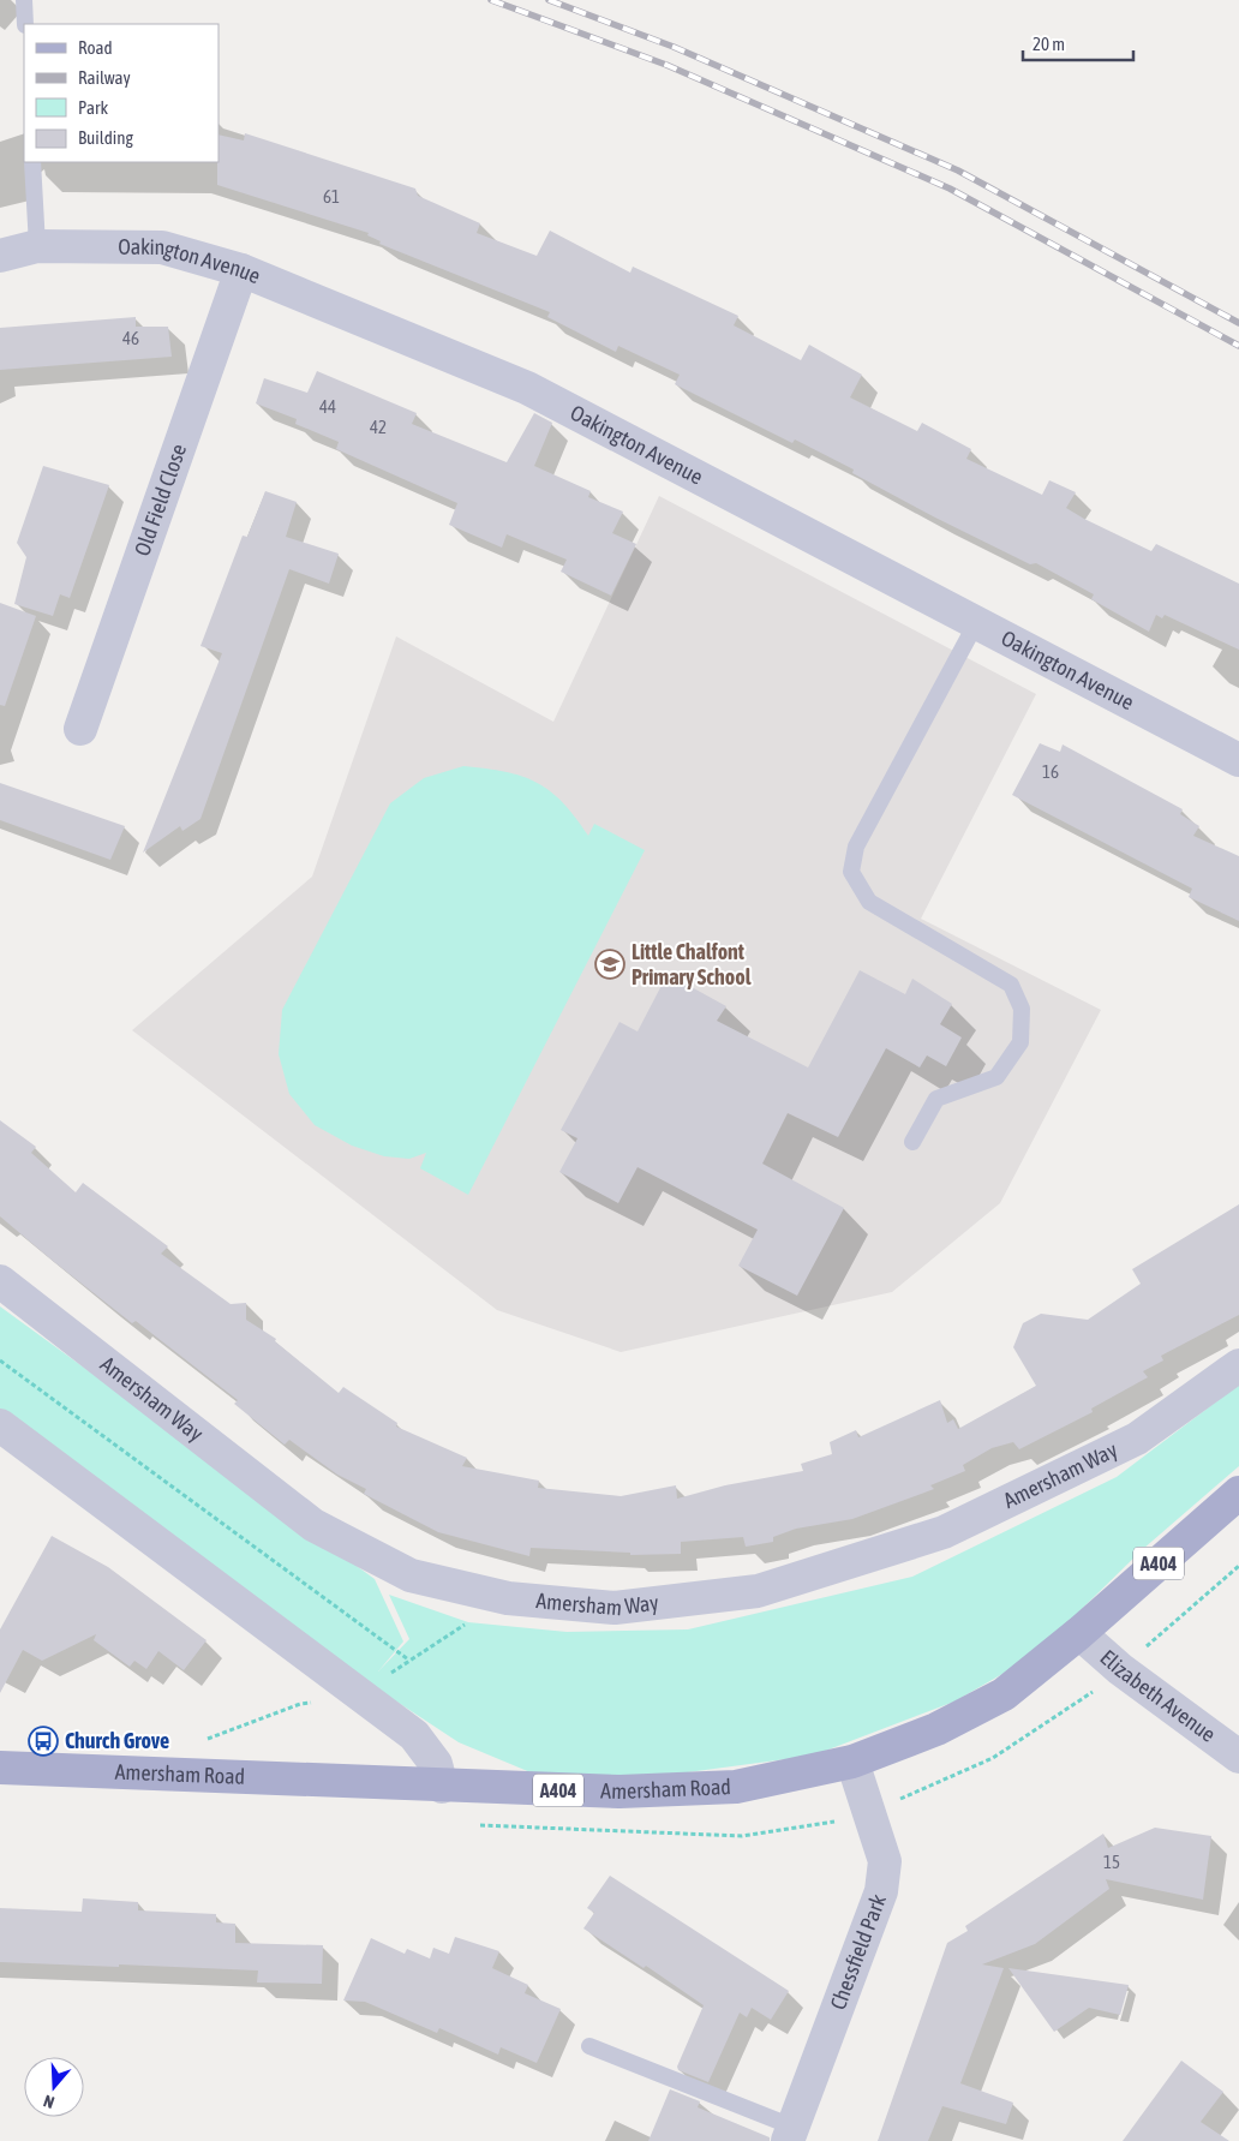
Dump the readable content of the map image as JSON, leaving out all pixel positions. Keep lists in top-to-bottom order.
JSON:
{
  "streets": {
    "main road": ["A404", "Amersham Road"],
    "street": [
      "Oakington Avenue",
      "Old Field Close",
      "Amersham Way",
      "Elizabeth Avenue",
      "Chessfield Park"
    ]
  },
  "crossings": [
    ["Oakington Avenue", "Old Field Close"],
    ["Elizabeth Avenue", "Amersham Road"],
    ["Amersham Road", "Chessfield Park"]
  ],
  "places": {
    "school or university": ["Little Chalfont Primary School"],
    "bus stop": ["Church Grove"]
  },
  "house_numbers": [
    "61",
    "46",
    "44",
    "42",
    "16",
    "15"
  ],
  "legend": [
    "Road",
    "Railway",
    "Park",
    "Building"
  ],
  "scale_bar": "20 m",
  "north": "bottom"
}
